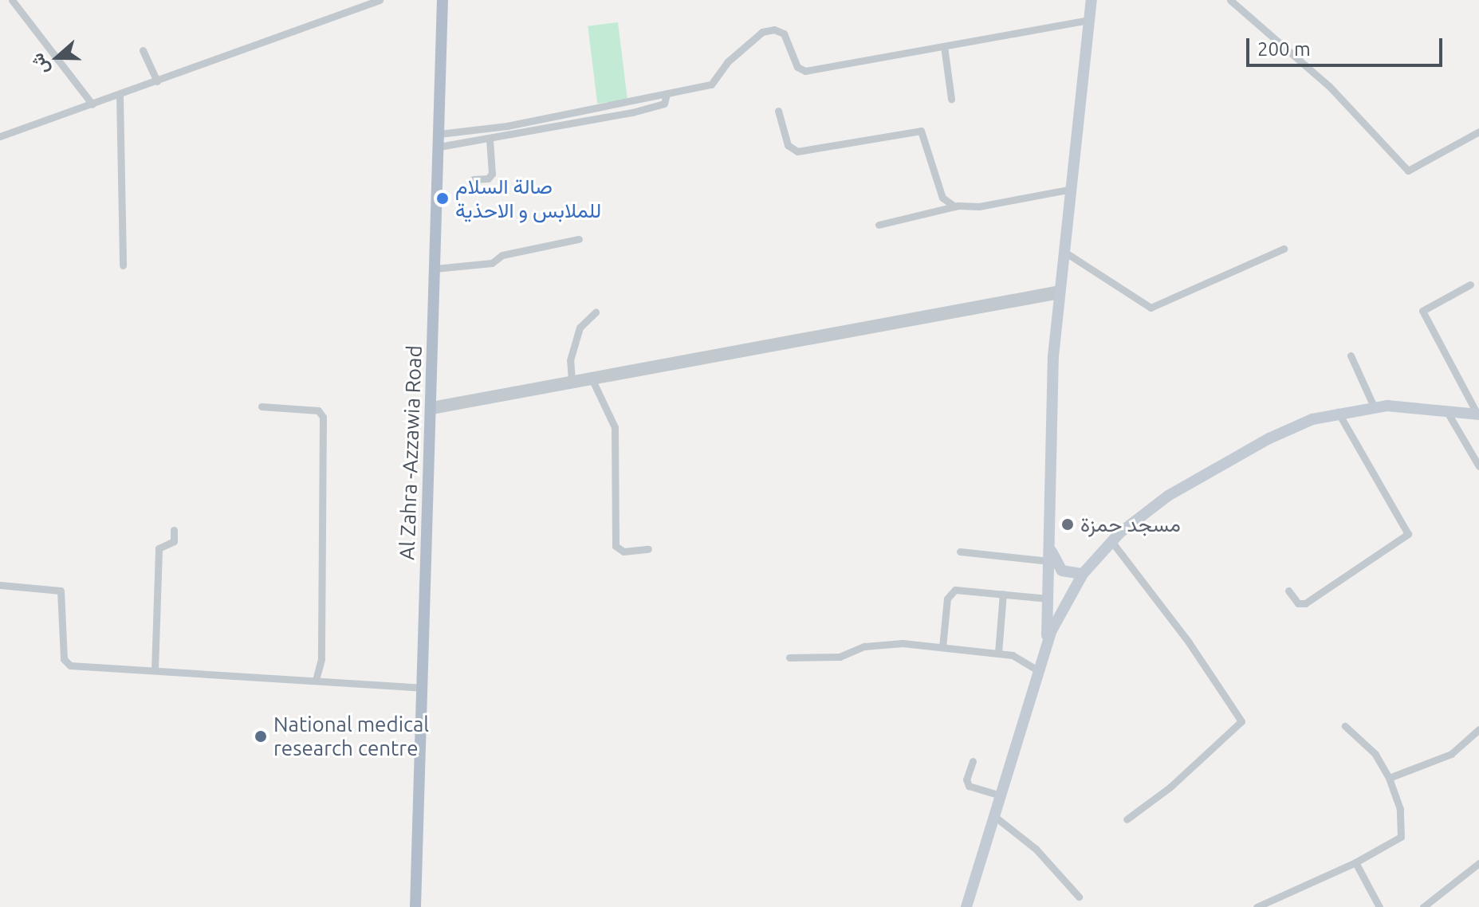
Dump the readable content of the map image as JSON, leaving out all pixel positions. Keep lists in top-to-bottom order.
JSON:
{
  "streets": {
    "main road": ["Al Zahra -Azzawia Road"]
  },
  "places": ["صالة السلام للملابس و الاحذية", "مسجد حمزة", "National medical research centre"],
  "scale_bar": "200 m",
  "north": "left"
}
